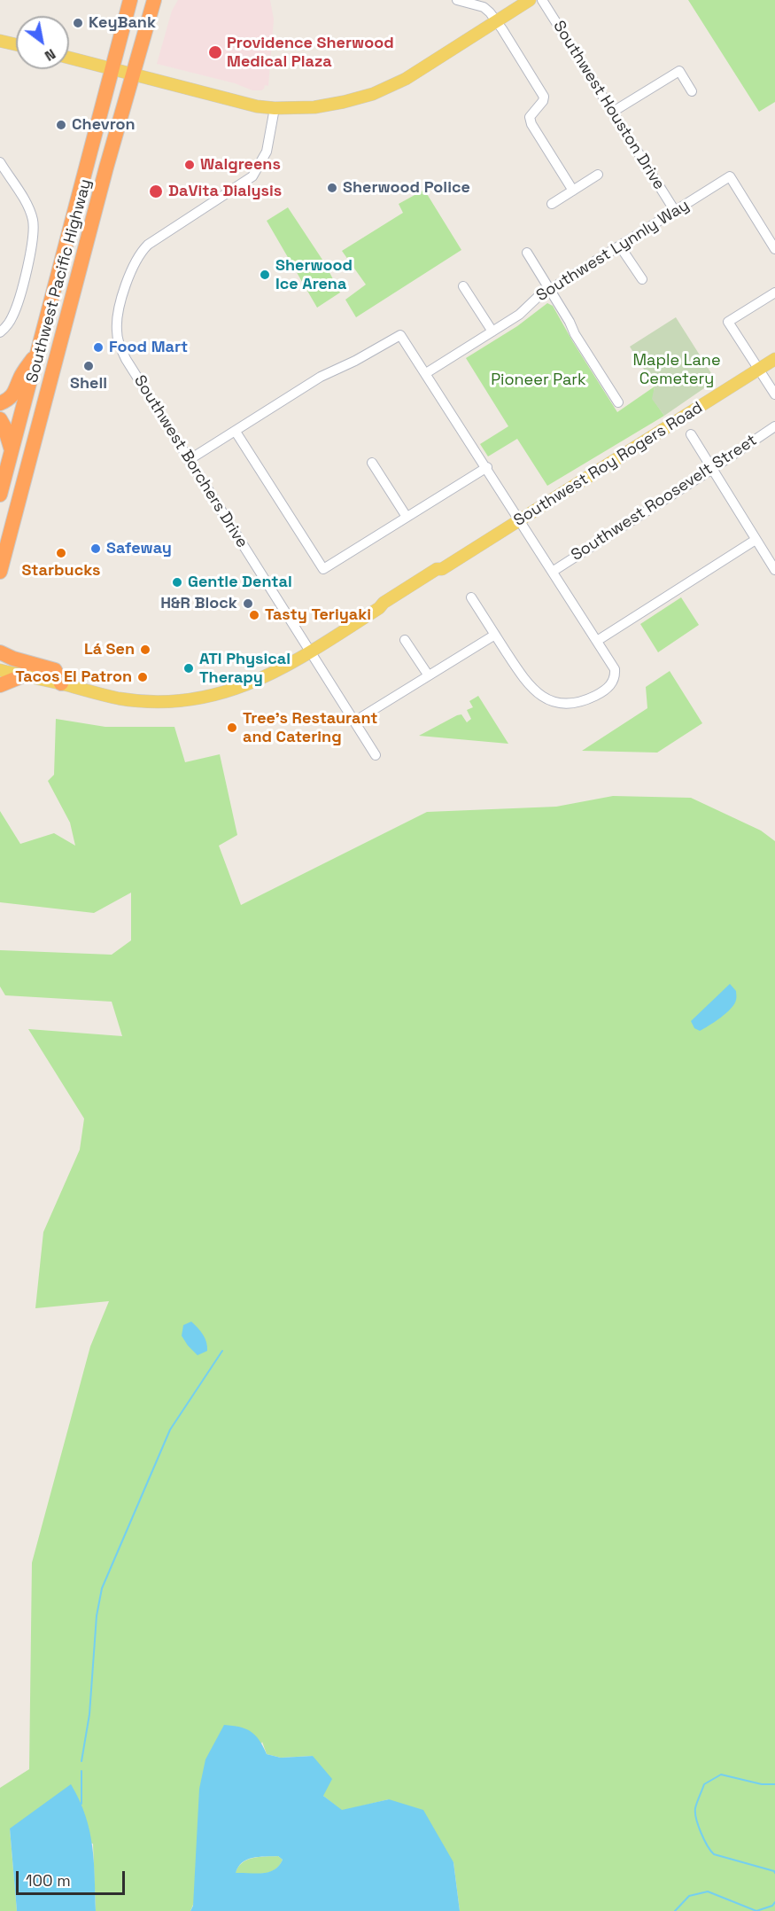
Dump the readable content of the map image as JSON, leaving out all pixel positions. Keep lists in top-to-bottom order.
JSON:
{
  "streets": {
    "highway": ["Southwest Pacific Highway"],
    "main road": ["Southwest Roy Rogers Road"],
    "street": [
      "Southwest Houston Drive",
      "Southwest Lynnly Way",
      "Southwest Borchers Drive",
      "Southwest Roosevelt Street"
    ]
  },
  "crossings": [
    ["Southwest Houston Drive", "Southwest Lynnly Way"],
    ["Southwest Borchers Drive", "Southwest Roy Rogers Road"]
  ],
  "parks": ["Maple Lane Cemetery", "Pioneer Park"],
  "places": [
    "KeyBank",
    "Providence Sherwood Medical Plaza",
    "Chevron",
    "Walgreens",
    "Sherwood Police",
    "DaVita Dialysis",
    "Sherwood Ice Arena",
    "Food Mart",
    "Shell",
    "Safeway",
    "Starbucks",
    "Gentle Dental",
    "H&R Block",
    "Tasty Teriyaki",
    "Lá Sen",
    "ATI Physical Therapy",
    "Tacos El Patron",
    "Tree's Restaurant and Catering"
  ],
  "scale_bar": "100 m",
  "north": "bottom right"
}
